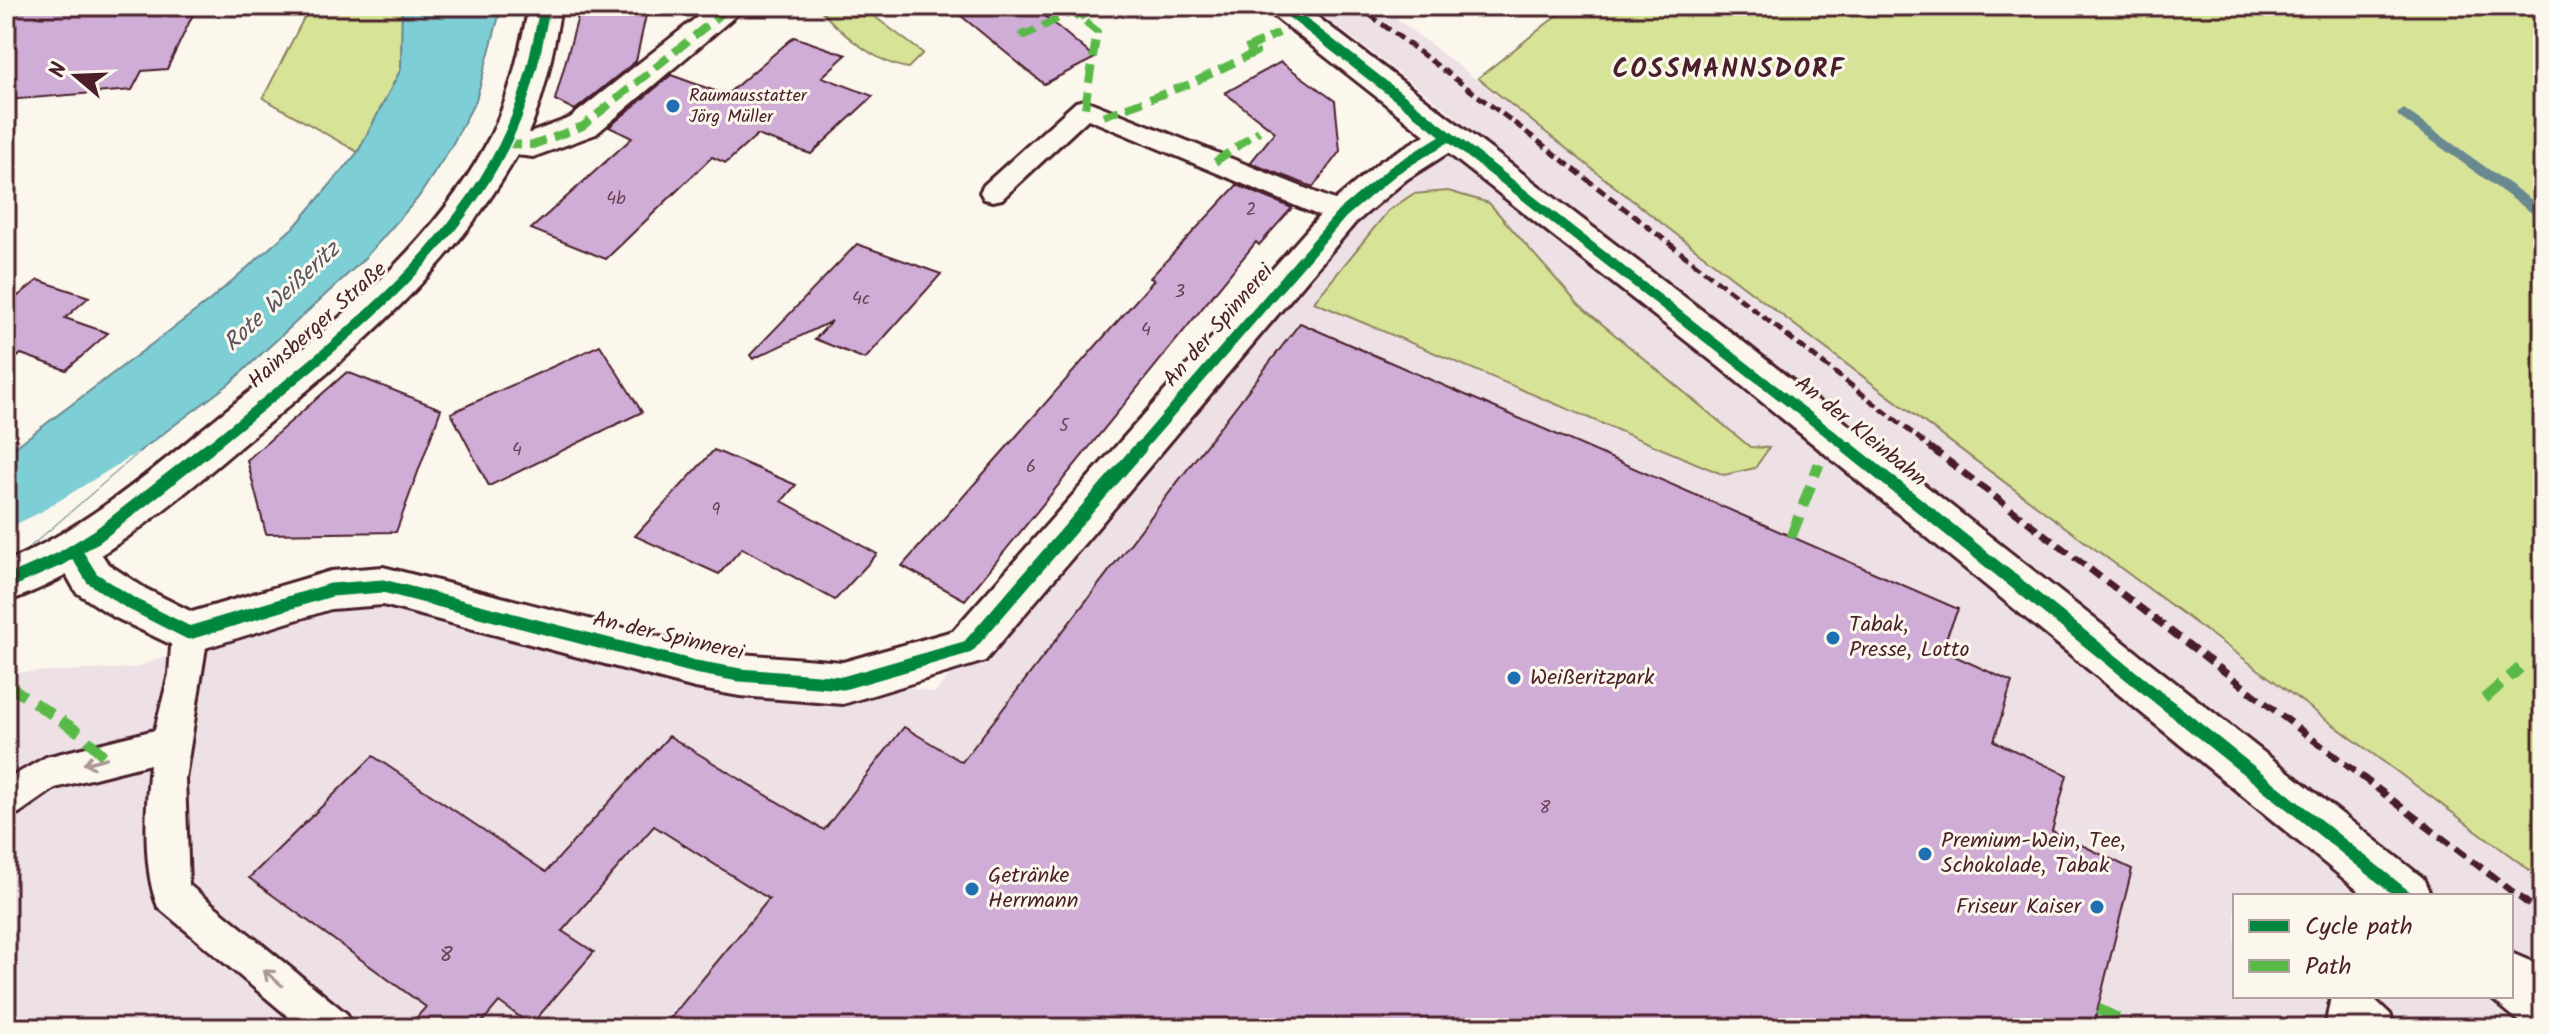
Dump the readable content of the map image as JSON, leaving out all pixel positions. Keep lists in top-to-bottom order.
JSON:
{
  "streets": {
    "street": ["Hainsberger Straße", "An der Spinnerei", "An der Kleinbahn"]
  },
  "crossings": [
    ["An der Spinnerei", "An der Kleinbahn"]
  ],
  "districts": ["COSSMANNSDORF"],
  "water": ["Rote Weißeritz"],
  "places": [
    "Raumausstatter Jörg Müller",
    "Tabak, Presse, Lotto",
    "Weißeritzpark",
    "Premium-Wein, Tee, Schokolade, Tabak",
    "Getränke Herrmann",
    "Friseur Kaiser"
  ],
  "house_numbers": [
    "4b",
    "2",
    "3",
    "4c",
    "4",
    "5",
    "4",
    "6",
    "9",
    "8",
    "8"
  ],
  "legend": ["Cycle path", "Path"],
  "north": "left"
}
